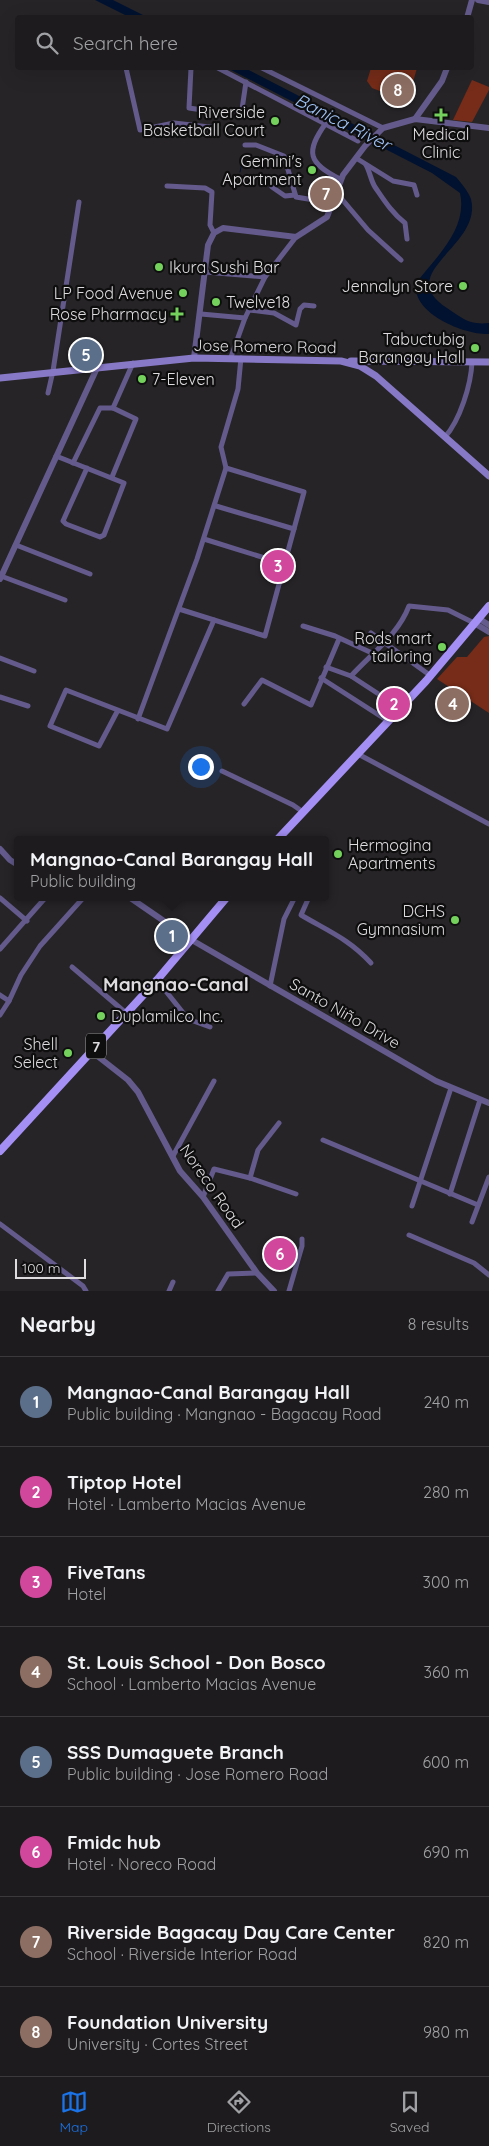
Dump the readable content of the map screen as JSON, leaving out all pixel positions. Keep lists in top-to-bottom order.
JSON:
{
  "streets": {
    "main road": ["Jose Romero Road", "7"],
    "street": ["Santo Niño Drive", "Noreco Road"]
  },
  "crossings": [
    ["Santo Niño Drive", "7"],
    ["7", "Noreco Road"]
  ],
  "districts": ["Mangnao-Canal"],
  "water": ["Banica River"],
  "places": {
    "health": ["Medical Clinic", "Rose Pharmacy"],
    "other": [
      "Riverside Basketball Court",
      "Gemini's Apartment",
      "Ikura Sushi Bar",
      "Jennalyn Store",
      "LP Food Avenue",
      "Twelve18",
      "Tabuctubig Barangay Hall",
      "7-Eleven",
      "Rods mart tailoring",
      "Hermogina Apartments",
      "DCHS Gymnasium",
      "Duplamilco Inc.",
      "Shell Select"
    ]
  },
  "scale_bar": "100 m",
  "page": {
    "search": "Search here",
    "pins": [
      "8",
      "7",
      "5",
      "3",
      "2",
      "4",
      "1",
      "6"
    ],
    "popup": ["Mangnao-Canal Barangay Hall", "Public building"],
    "scale": "100 m",
    "heading": ["Nearby", "8 results"],
    "list": [
      {
        "mark": "1",
        "name": "Mangnao-Canal Barangay Hall",
        "note": "Public building · Mangnao - Bagacay Road",
        "value": "240 m"
      },
      {
        "mark": "2",
        "name": "Tiptop Hotel",
        "note": "Hotel · Lamberto Macias Avenue",
        "value": "280 m"
      },
      {
        "mark": "3",
        "name": "FiveTans",
        "note": "Hotel",
        "value": "300 m"
      },
      {
        "mark": "4",
        "name": "St. Louis School - Don Bosco",
        "note": "School · Lamberto Macias Avenue",
        "value": "360 m"
      },
      {
        "mark": "5",
        "name": "SSS Dumaguete Branch",
        "note": "Public building · Jose Romero Road",
        "value": "600 m"
      },
      {
        "mark": "6",
        "name": "Fmidc hub",
        "note": "Hotel · Noreco Road",
        "value": "690 m"
      },
      {
        "mark": "7",
        "name": "Riverside Bagacay Day Care Center",
        "note": "School · Riverside Interior Road",
        "value": "820 m"
      },
      {
        "mark": "8",
        "name": "Foundation University",
        "note": "University · Cortes Street",
        "value": "980 m"
      }
    ],
    "nav": ["Map", "Directions", "Saved"]
  }
}
